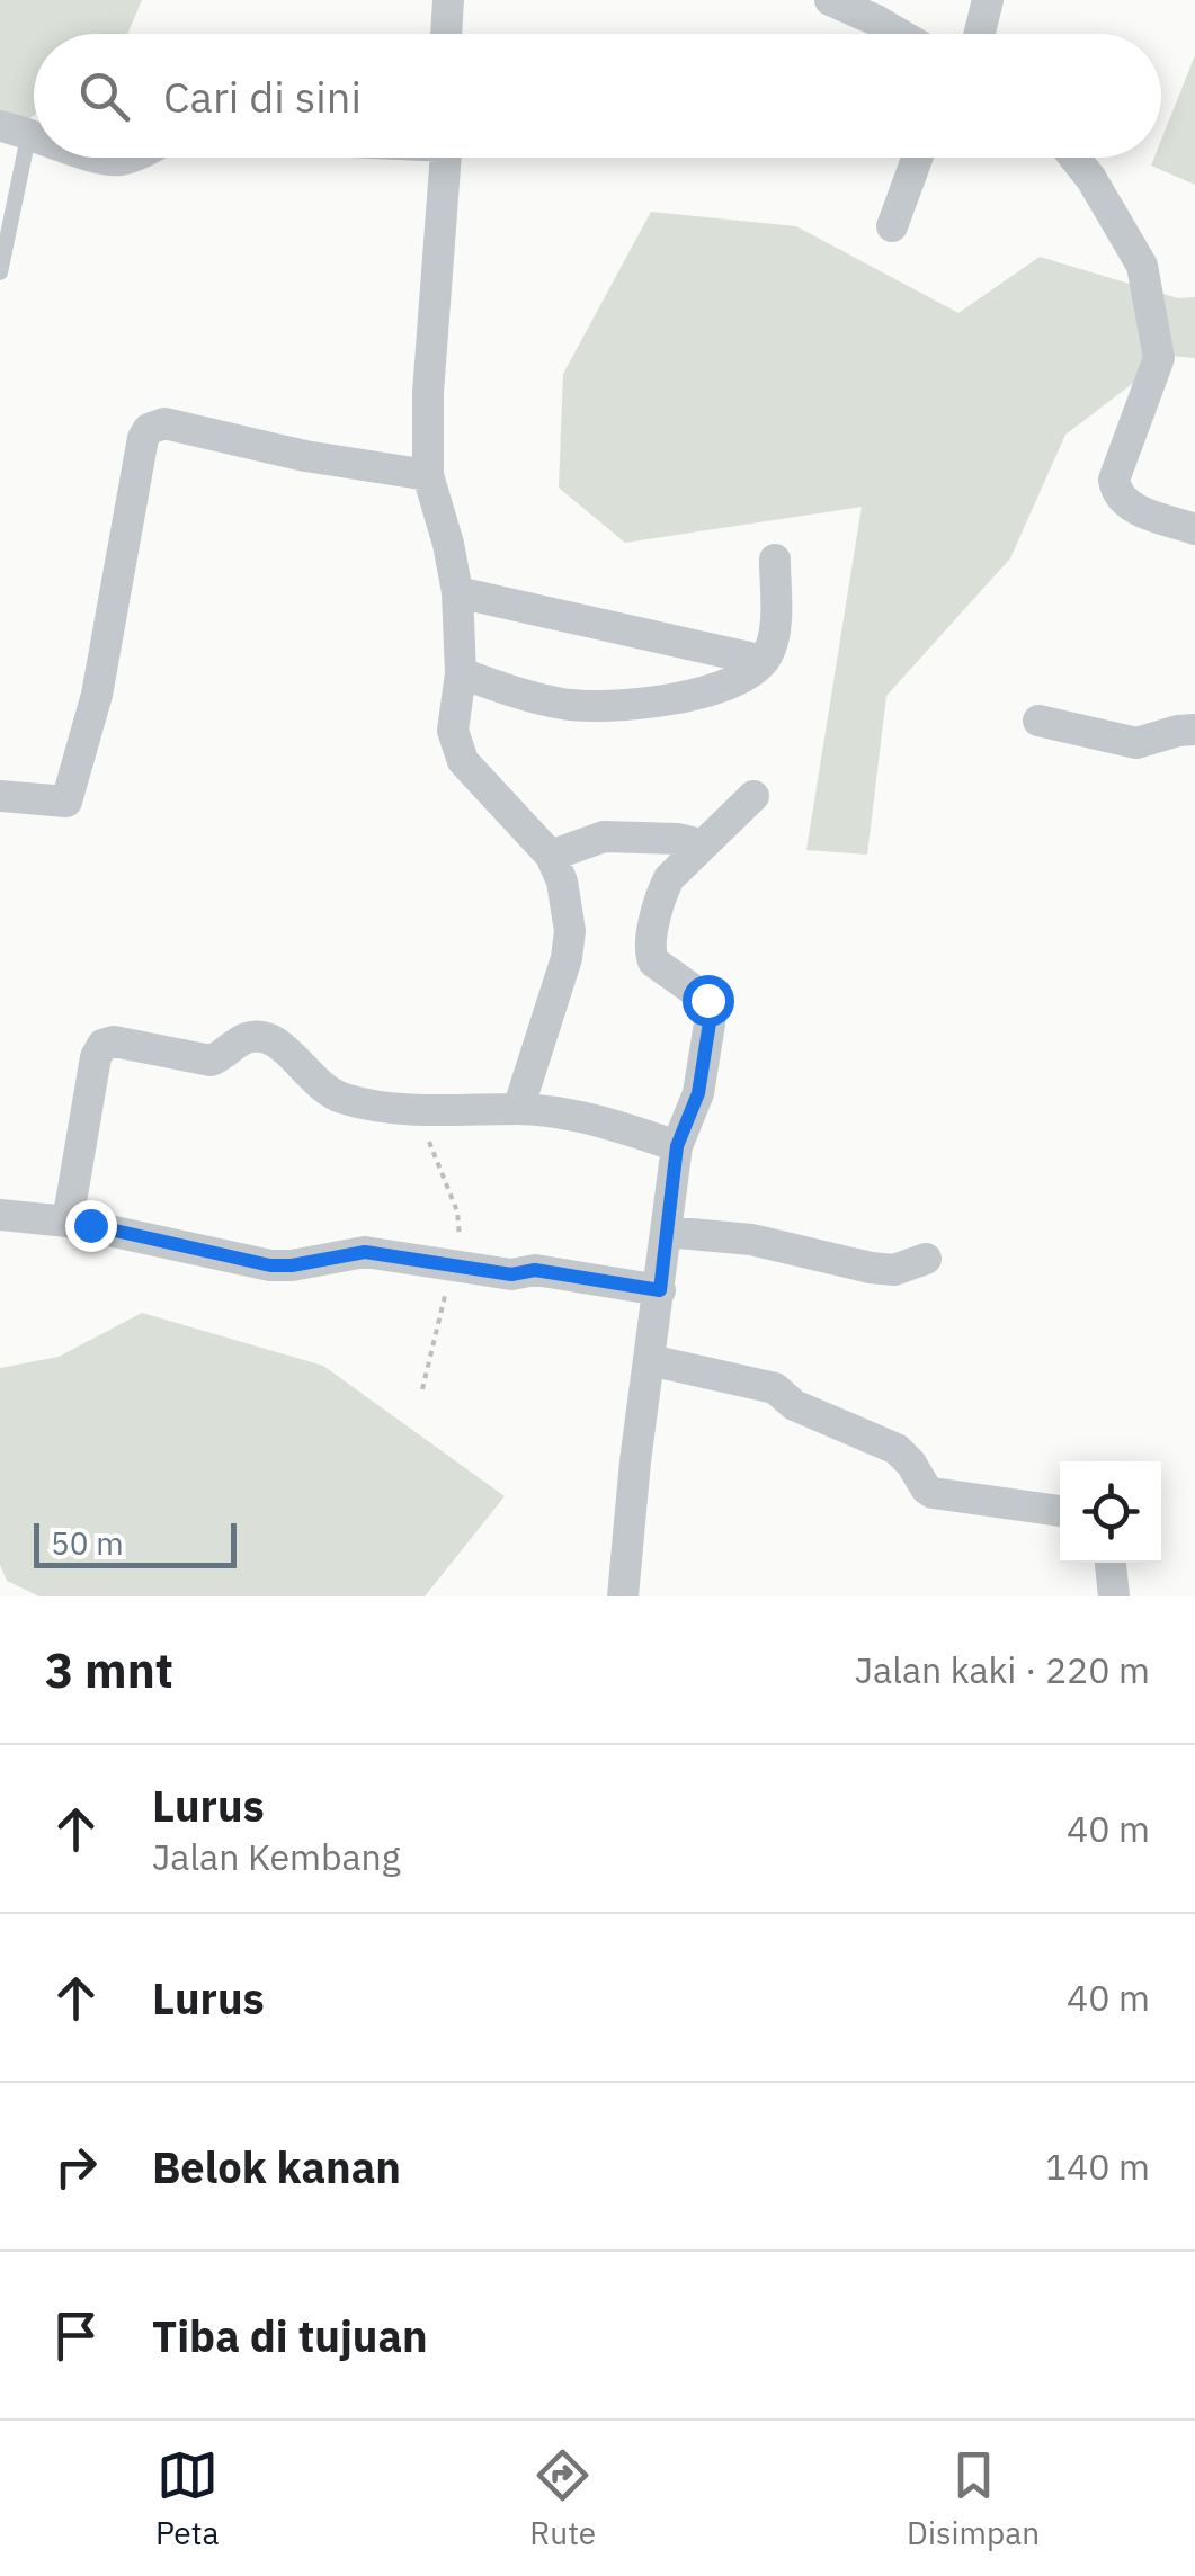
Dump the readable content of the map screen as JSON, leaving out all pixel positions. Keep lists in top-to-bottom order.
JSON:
{
  "scale_bar": "50 m",
  "page": {
    "search": "Cari di sini",
    "scale": "50 m",
    "heading": ["3 mnt", "Jalan kaki · 220 m"],
    "list": [
      ["Lurus", "Jalan Kembang", "40 m"],
      ["Lurus", "40 m"],
      ["Belok kanan", "140 m"],
      "Tiba di tujuan"
    ],
    "nav": ["Peta", "Rute", "Disimpan"]
  }
}
